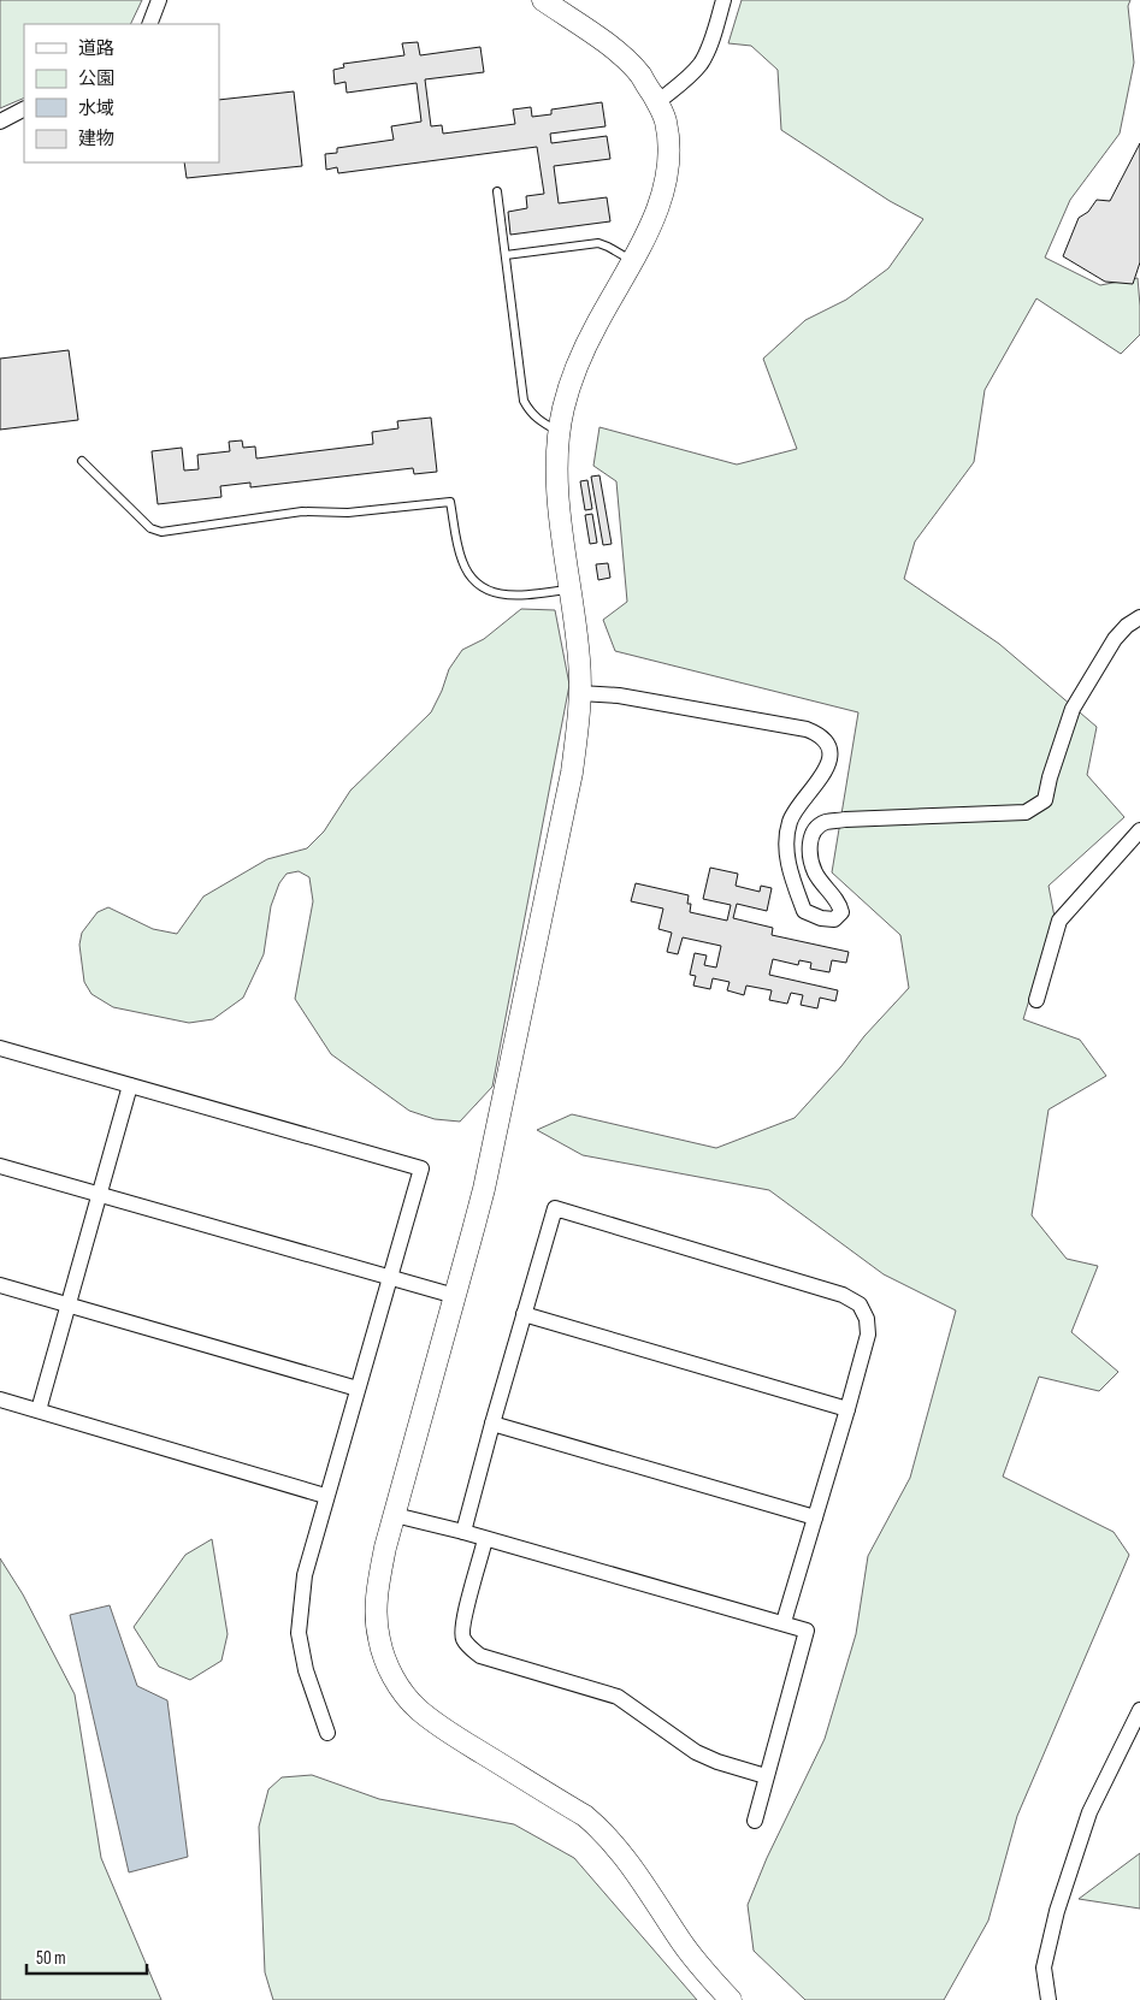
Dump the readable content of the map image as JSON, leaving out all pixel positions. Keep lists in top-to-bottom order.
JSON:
{
  "legend": [
    "道路",
    "公園",
    "水域",
    "建物"
  ],
  "scale_bar": "50 m"
}
